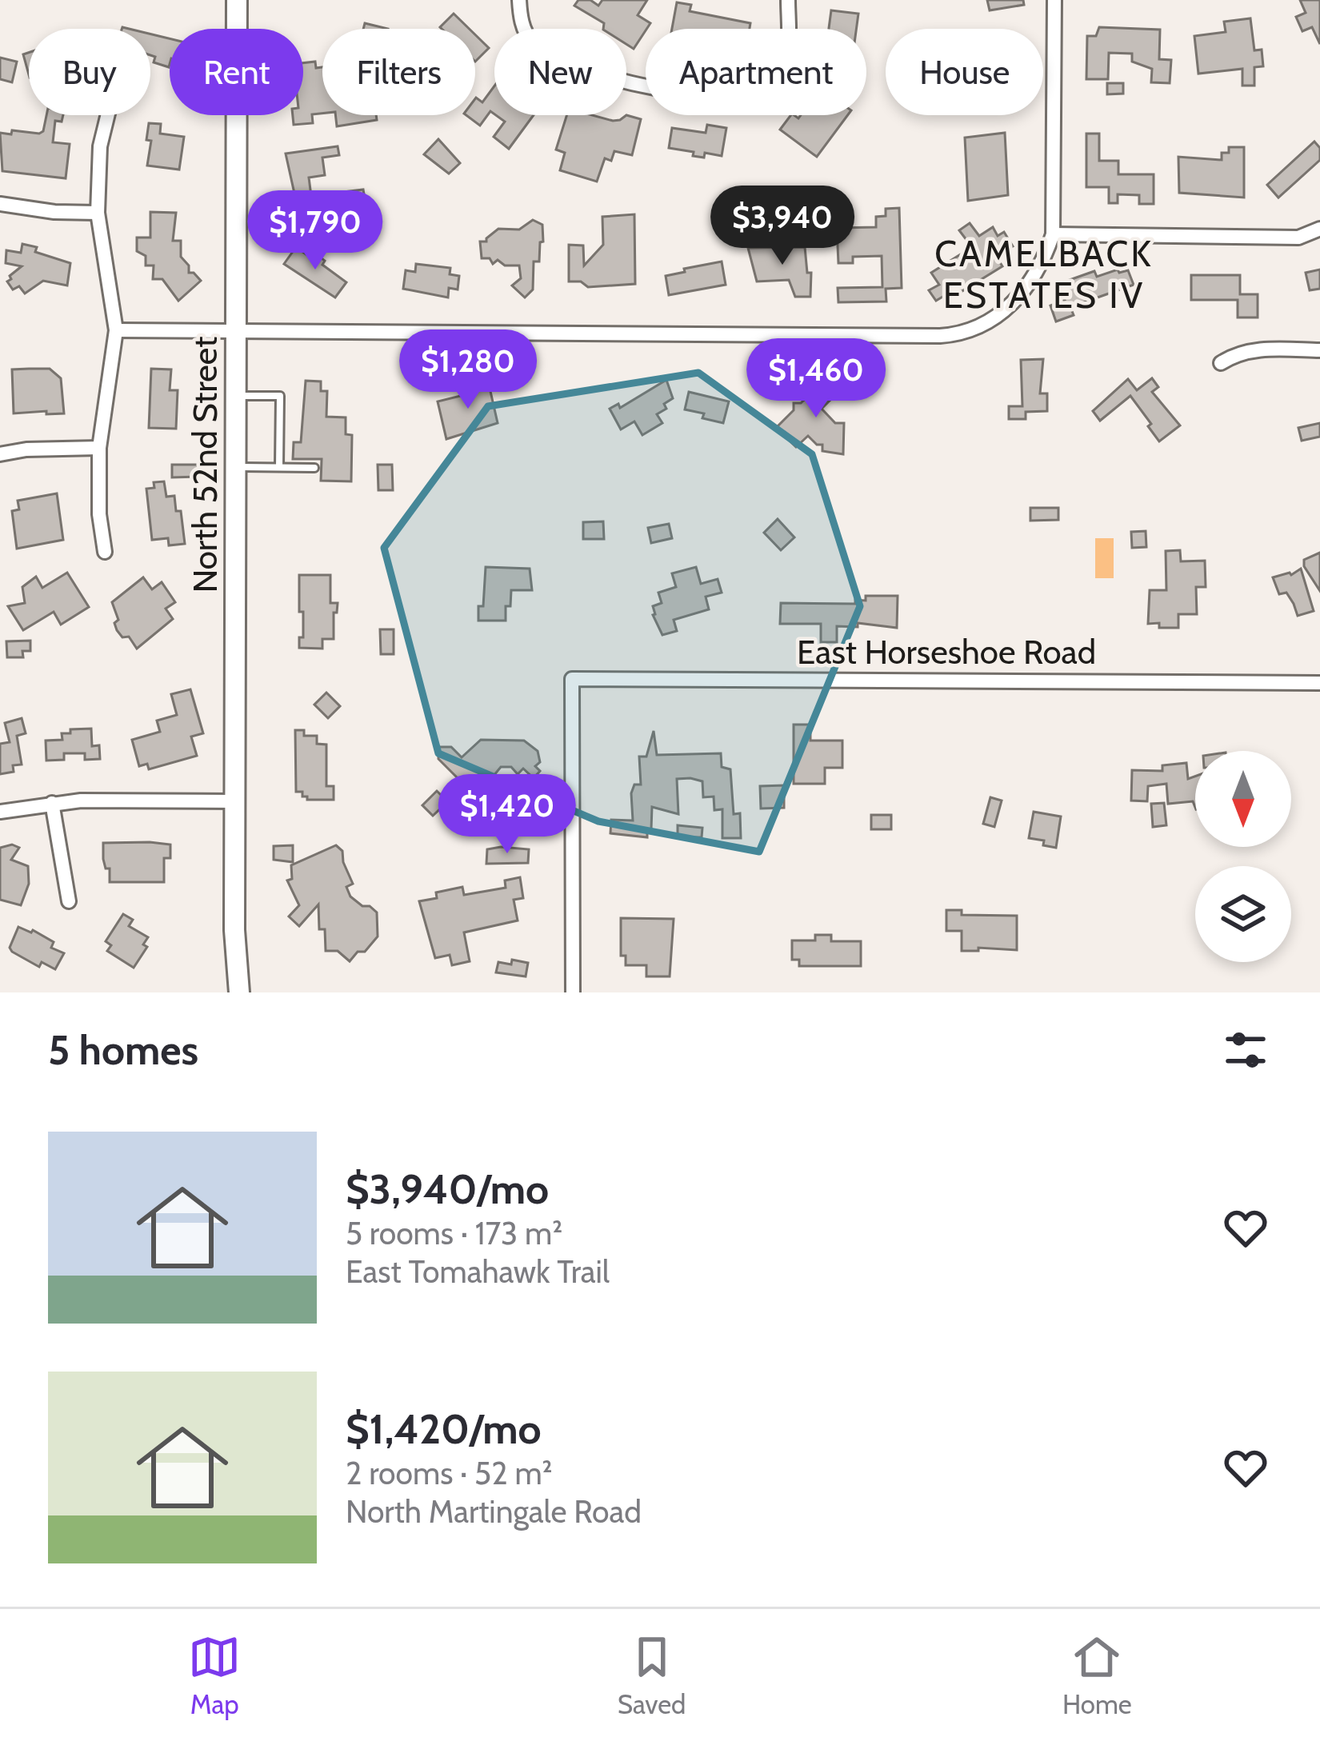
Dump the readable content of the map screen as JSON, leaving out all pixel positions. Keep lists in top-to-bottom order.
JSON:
{
  "streets": {
    "street": ["North 52nd Street", "East Horseshoe Road"]
  },
  "districts": ["CAMELBACK ESTATES IV"],
  "north": "bottom",
  "page": {
    "chip": [
      "Buy",
      "Rent",
      "Filters",
      "New",
      "Apartment",
      "House"
    ],
    "price": [
      "$3,940",
      "$1,790",
      "$1,280",
      "$1,460",
      "$1,420"
    ],
    "heading": "5 homes",
    "list": [
      {
        "name": "$3,940/mo",
        "note": "5 rooms · 173 m² · East Tomahawk Trail"
      },
      {
        "name": "$1,420/mo",
        "note": "2 rooms · 52 m² · North Martingale Road"
      }
    ],
    "tabs": ["Map", "Saved", "Home"]
  }
}
